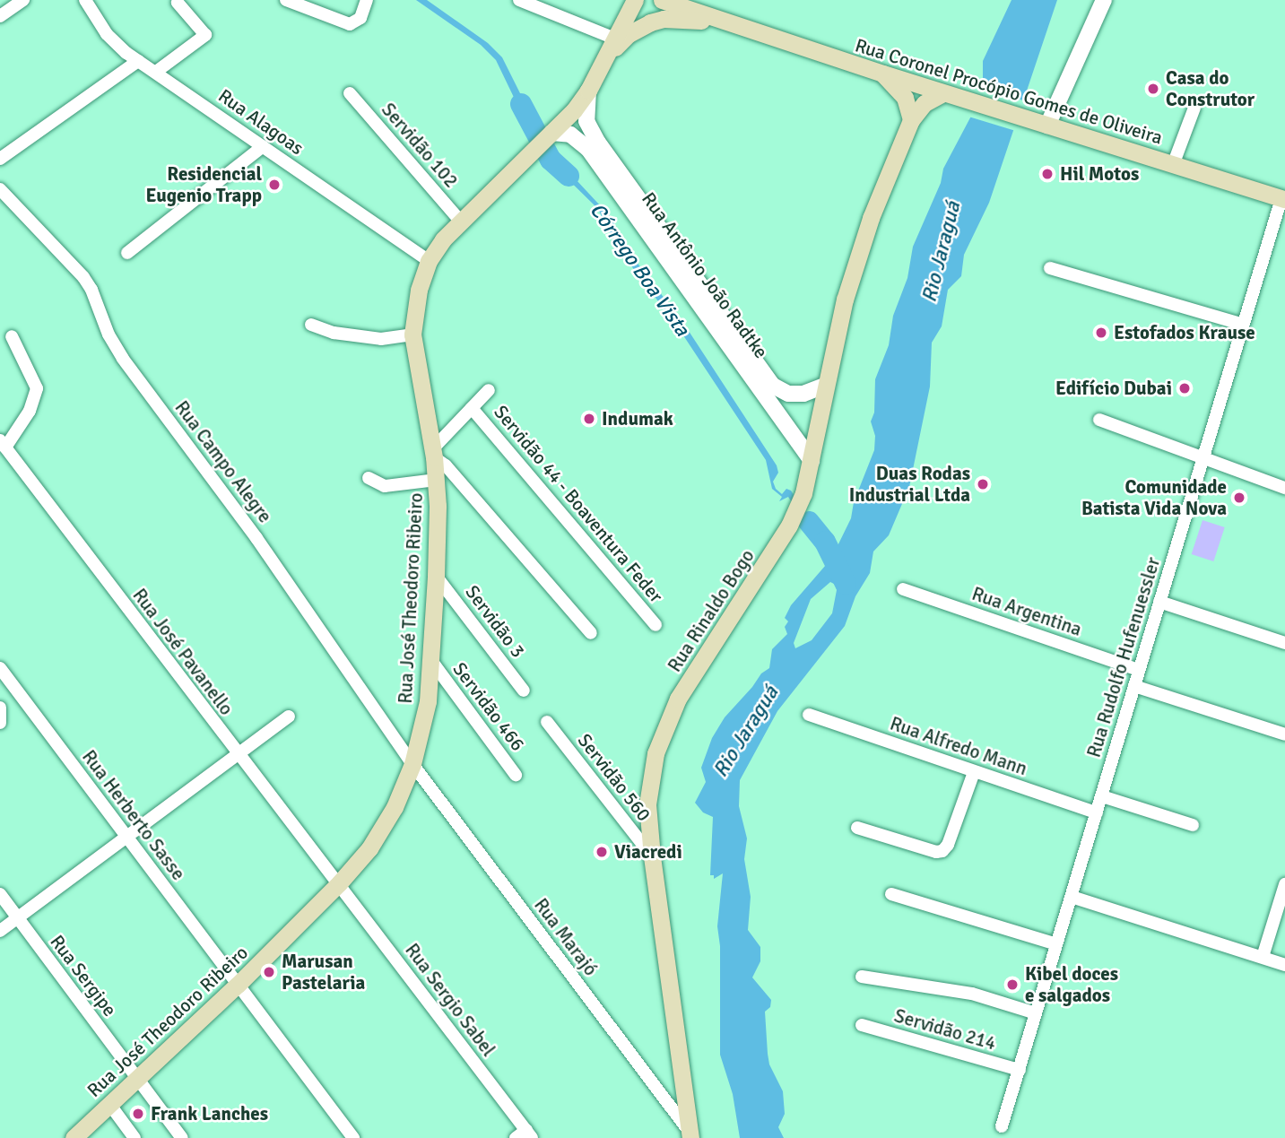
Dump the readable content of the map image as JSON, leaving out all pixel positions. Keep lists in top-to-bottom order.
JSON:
{
  "streets": {
    "main road": ["Rua Coronel Procópio Gomes de Oliveira", "Rua José Theodoro Ribeiro", "Rua Rinaldo Bogo"],
    "street": [
      "Rua Alagoas",
      "Servidão 102",
      "Rua Antônio João Radtke",
      "Rua Campo Alegre",
      "Servidão 44 - Boaventura Feder",
      "Rua Argentina",
      "Servidão 3",
      "Rua José Pavanello",
      "Rua Rudolfo Hufenuessler",
      "Servidão 466",
      "Rua Alfredo Mann",
      "Servidão 560",
      "Rua Herberto Sasse",
      "Rua Marajó",
      "Rua Sergipe",
      "Rua Sergio Sabel",
      "Servidão 214"
    ]
  },
  "crossings": [
    ["Rua Coronel Procópio Gomes de Oliveira", "Rua José Theodoro Ribeiro"],
    ["Rua Coronel Procópio Gomes de Oliveira", "Rua Rinaldo Bogo"],
    ["Rua Coronel Procópio Gomes de Oliveira", "Rua Rudolfo Hufenuessler"],
    ["Rua Alagoas", "Rua José Theodoro Ribeiro"],
    ["Servidão 102", "Rua José Theodoro Ribeiro"],
    ["Rua Antônio João Radtke", "Rua José Theodoro Ribeiro"],
    ["Rua Antônio João Radtke", "Rua Rinaldo Bogo"],
    ["Rua Campo Alegre", "Rua José Theodoro Ribeiro"],
    ["Rua Campo Alegre", "Rua Marajó"],
    ["Rua José Theodoro Ribeiro", "Servidão 3"],
    ["Rua José Theodoro Ribeiro", "Rua José Pavanello"],
    ["Rua José Theodoro Ribeiro", "Servidão 466"],
    ["Rua José Theodoro Ribeiro", "Rua Herberto Sasse"],
    ["Rua José Theodoro Ribeiro", "Rua Marajó"],
    ["Rua José Theodoro Ribeiro", "Rua Sergipe"],
    ["Rua José Theodoro Ribeiro", "Rua Sergio Sabel"],
    ["Rua Rinaldo Bogo", "Servidão 560"],
    ["Rua Rinaldo Bogo", "Rua Marajó"],
    ["Rua Argentina", "Rua Rudolfo Hufenuessler"],
    ["Rua José Pavanello", "Rua Sergio Sabel"],
    ["Rua Rudolfo Hufenuessler", "Rua Alfredo Mann"],
    ["Rua Rudolfo Hufenuessler", "Servidão 214"]
  ],
  "water": ["Rio Jaraguá", "Córrego Boa Vista"],
  "places": [
    "Casa do Construtor",
    "Hil Motos",
    "Residencial Eugenio Trapp",
    "Estofados Krause",
    "Edifício Dubai",
    "Indumak",
    "Duas Rodas Industrial Ltda",
    "Comunidade Batista Vida Nova",
    "Viacredi",
    "Marusan Pastelaria",
    "Kibel doces e salgados",
    "Frank Lanches"
  ]
}
